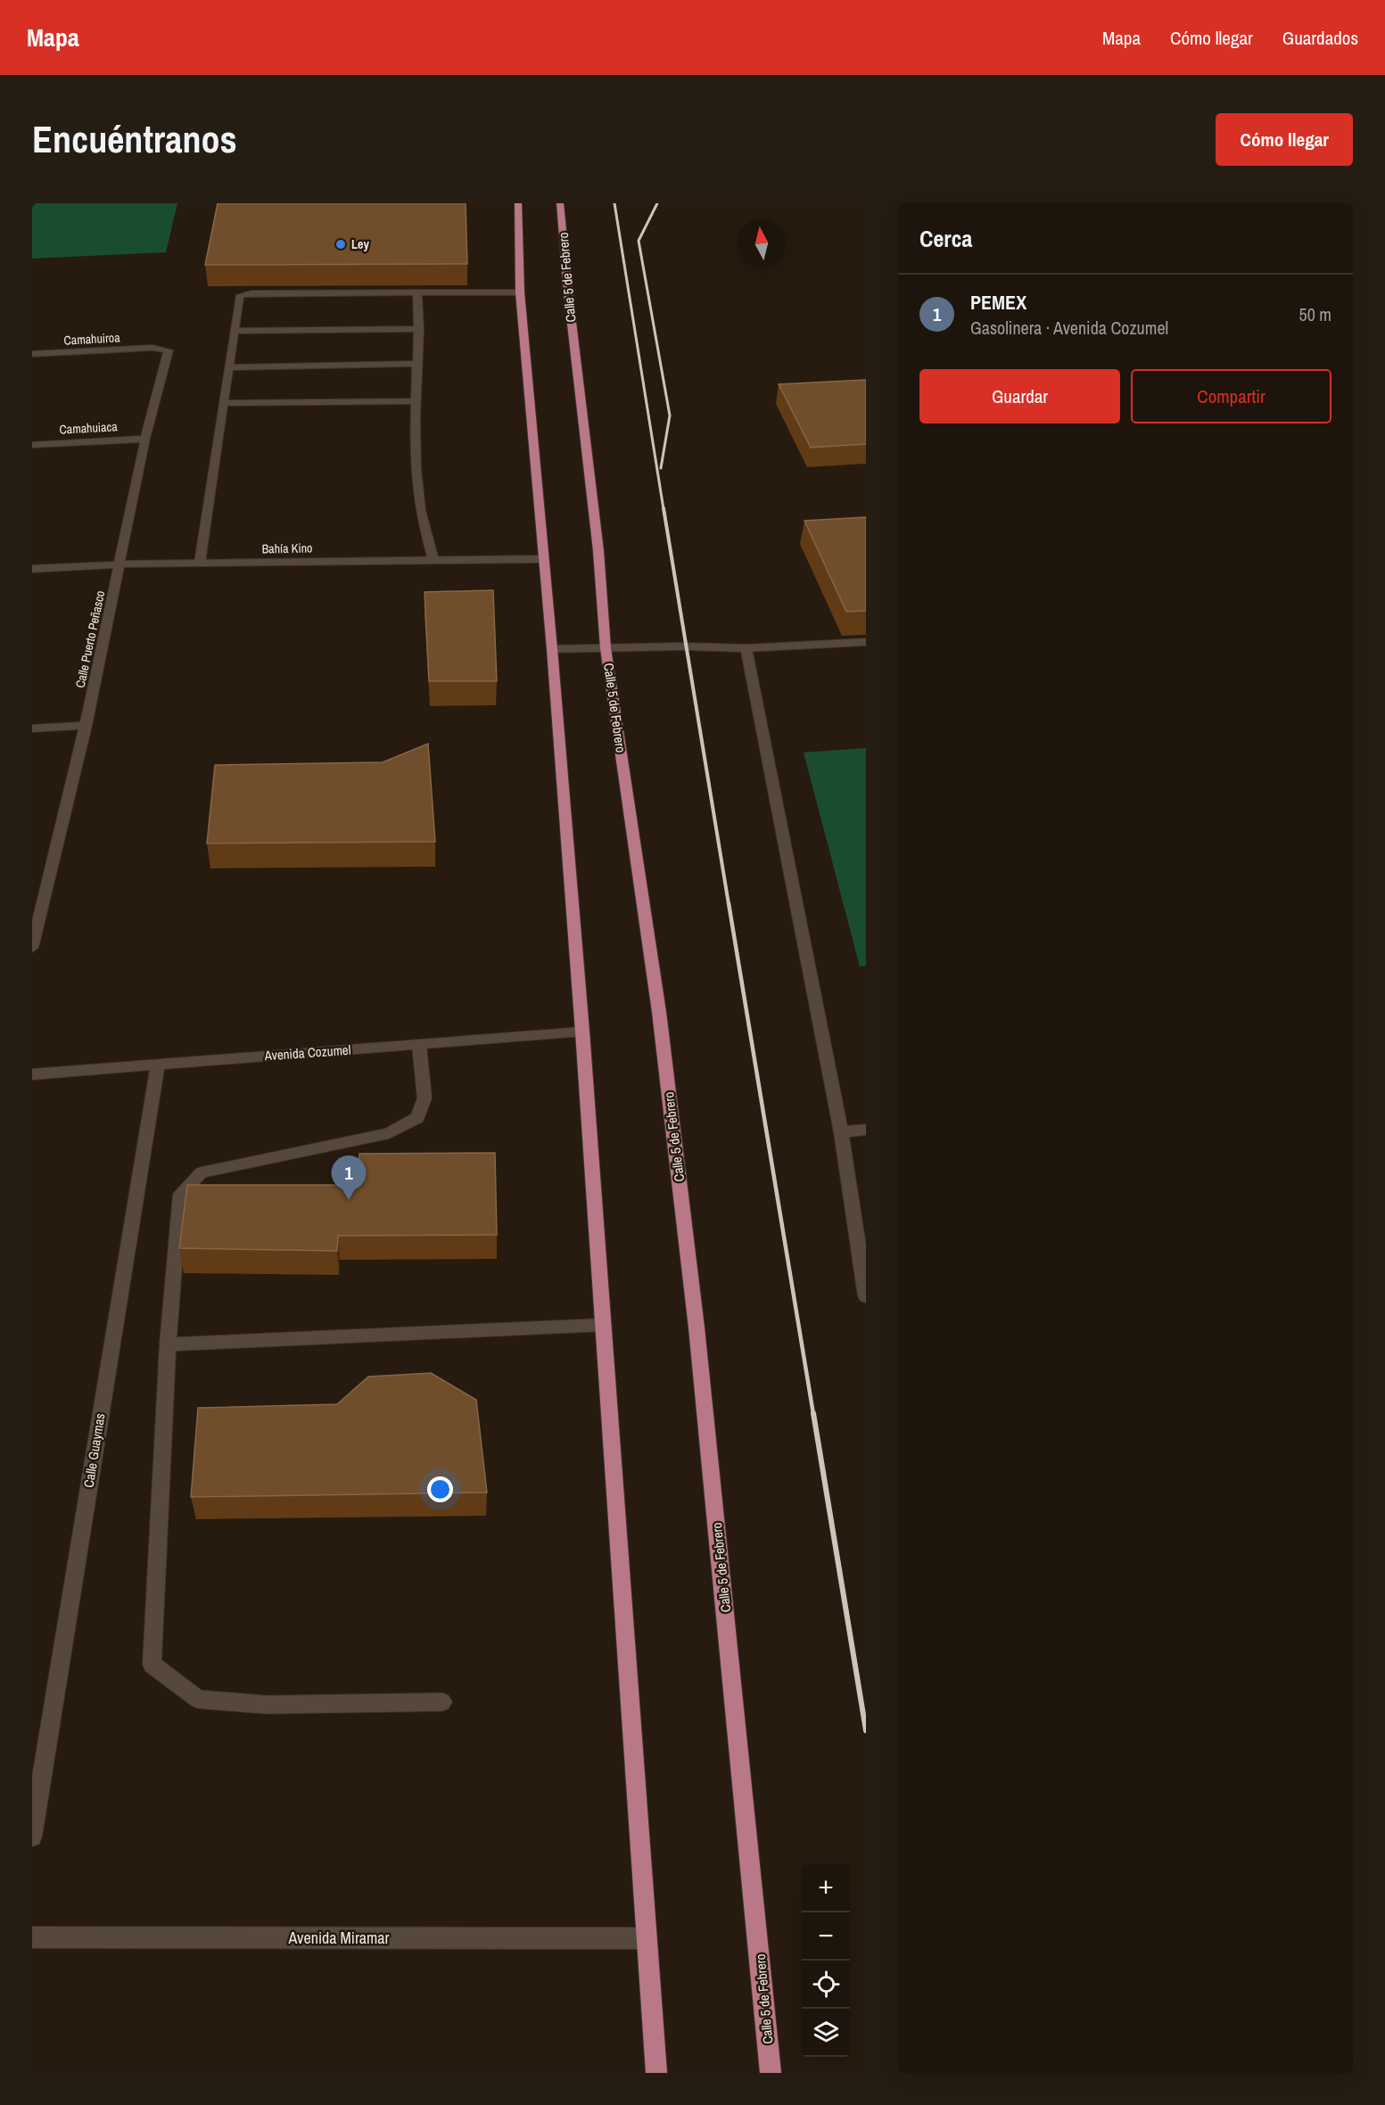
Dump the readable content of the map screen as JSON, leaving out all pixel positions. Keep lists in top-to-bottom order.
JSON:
{
  "streets": {
    "main road": ["Calle 5 de Febrero"],
    "street": [
      "Camahuiroa",
      "Camahuiaca",
      "Bahía Kino",
      "Calle Puerto Peñasco",
      "Avenida Cozumel",
      "Calle Guaymas",
      "Avenida Miramar"
    ]
  },
  "crossings": [
    ["Camahuiroa", "Calle Puerto Peñasco"],
    ["Camahuiaca", "Calle Puerto Peñasco"],
    ["Bahía Kino", "Calle Puerto Peñasco"],
    ["Avenida Cozumel", "Calle Guaymas"]
  ],
  "places": ["Ley"],
  "north": "top",
  "page": {
    "header": "Mapa",
    "nav": ["Mapa", "Cómo llegar", "Guardados"],
    "buttons": [
      "Cómo llegar",
      ["Guardar", "Compartir"]
    ],
    "title": "Encuéntranos",
    "heading": "Cerca",
    "list": [
      {
        "mark": "1",
        "name": "PEMEX",
        "note": "Gasolinera · Avenida Cozumel",
        "value": "50 m"
      }
    ],
    "pins": "1",
    "map_buttons": ["+", "−"]
  }
}
